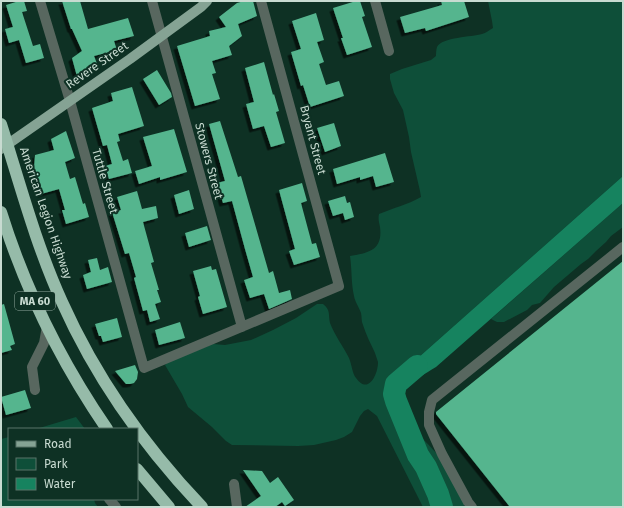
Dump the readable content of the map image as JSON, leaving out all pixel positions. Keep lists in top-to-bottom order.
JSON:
{
  "streets": {
    "highway": ["American Legion Highway", "MA 60"],
    "main road": ["Revere Street"],
    "street": ["Bryant Street", "Stowers Street", "Tuttle Street"]
  },
  "crossings": [
    ["Revere Street", "Stowers Street"],
    ["Revere Street", "Tuttle Street"],
    ["Revere Street", "American Legion Highway"],
    ["Bryant Street", "Stowers Street"],
    ["Bryant Street", "Tuttle Street"],
    ["Stowers Street", "Tuttle Street"]
  ],
  "legend": ["Road", "Park", "Water"]
}
